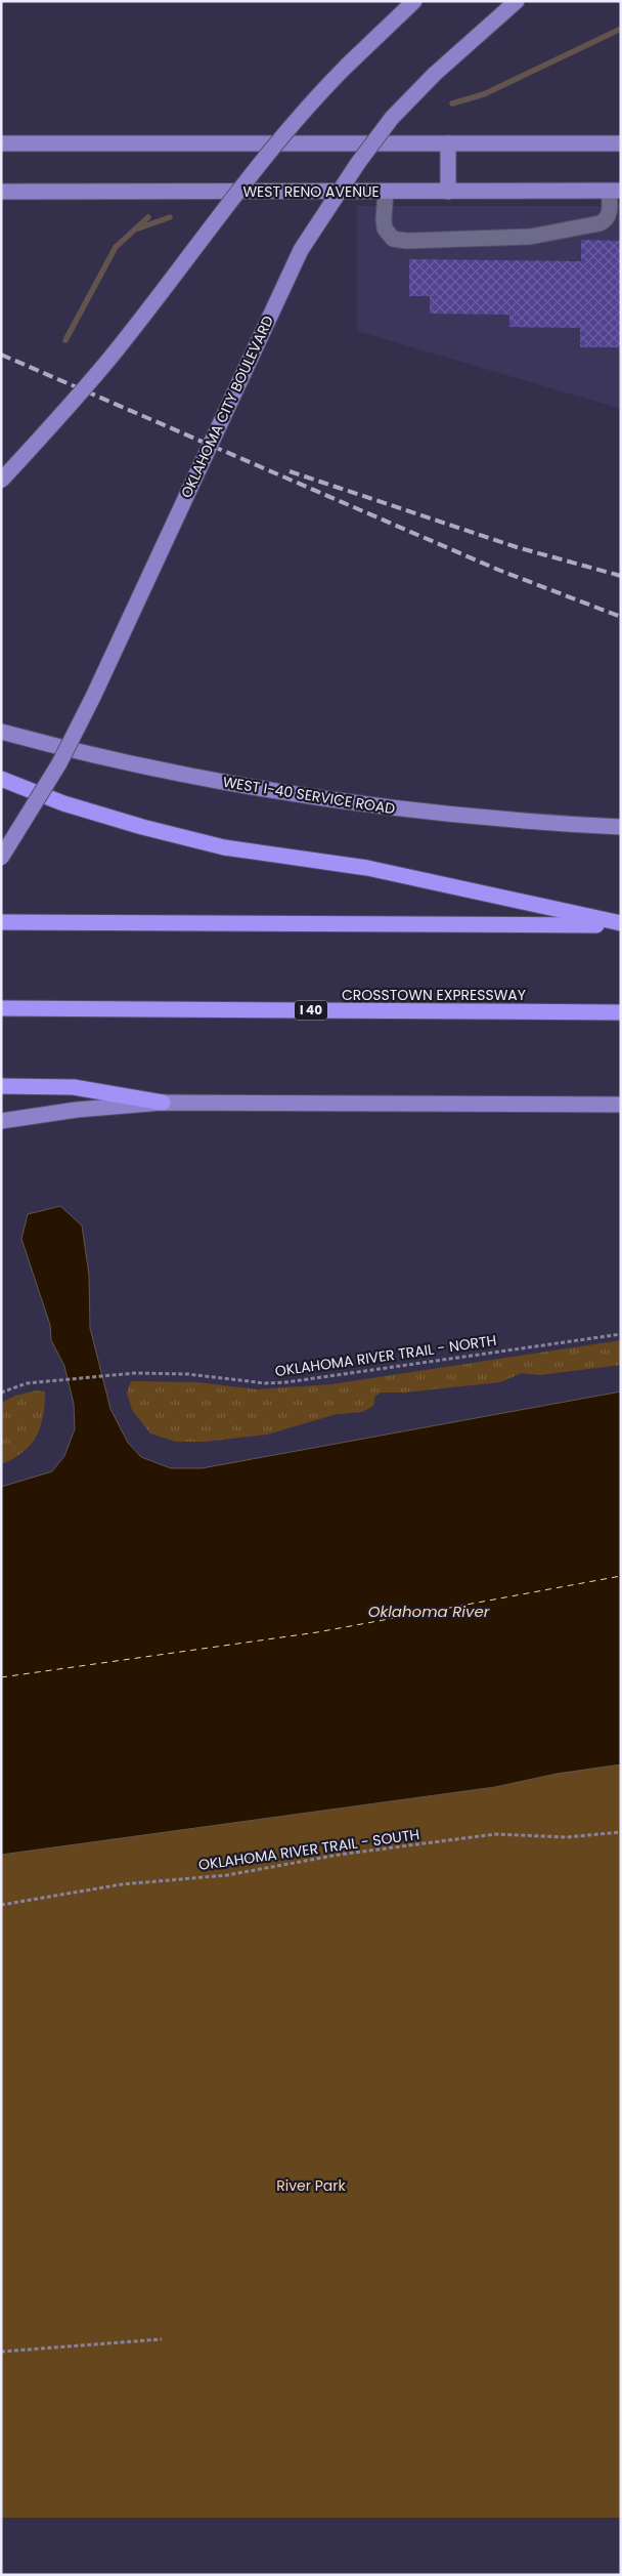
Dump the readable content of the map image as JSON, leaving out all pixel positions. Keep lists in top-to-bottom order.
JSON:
{
  "streets": {
    "highway": ["CROSSTOWN EXPRESSWAY", "I 40"],
    "main road": ["WEST RENO AVENUE", "OKLAHOMA CITY BOULEVARD", "WEST I-40 SERVICE ROAD"],
    "path": ["OKLAHOMA RIVER TRAIL - NORTH", "OKLAHOMA RIVER TRAIL - SOUTH"]
  },
  "water": ["Oklahoma River"],
  "parks": ["River Park"]
}
